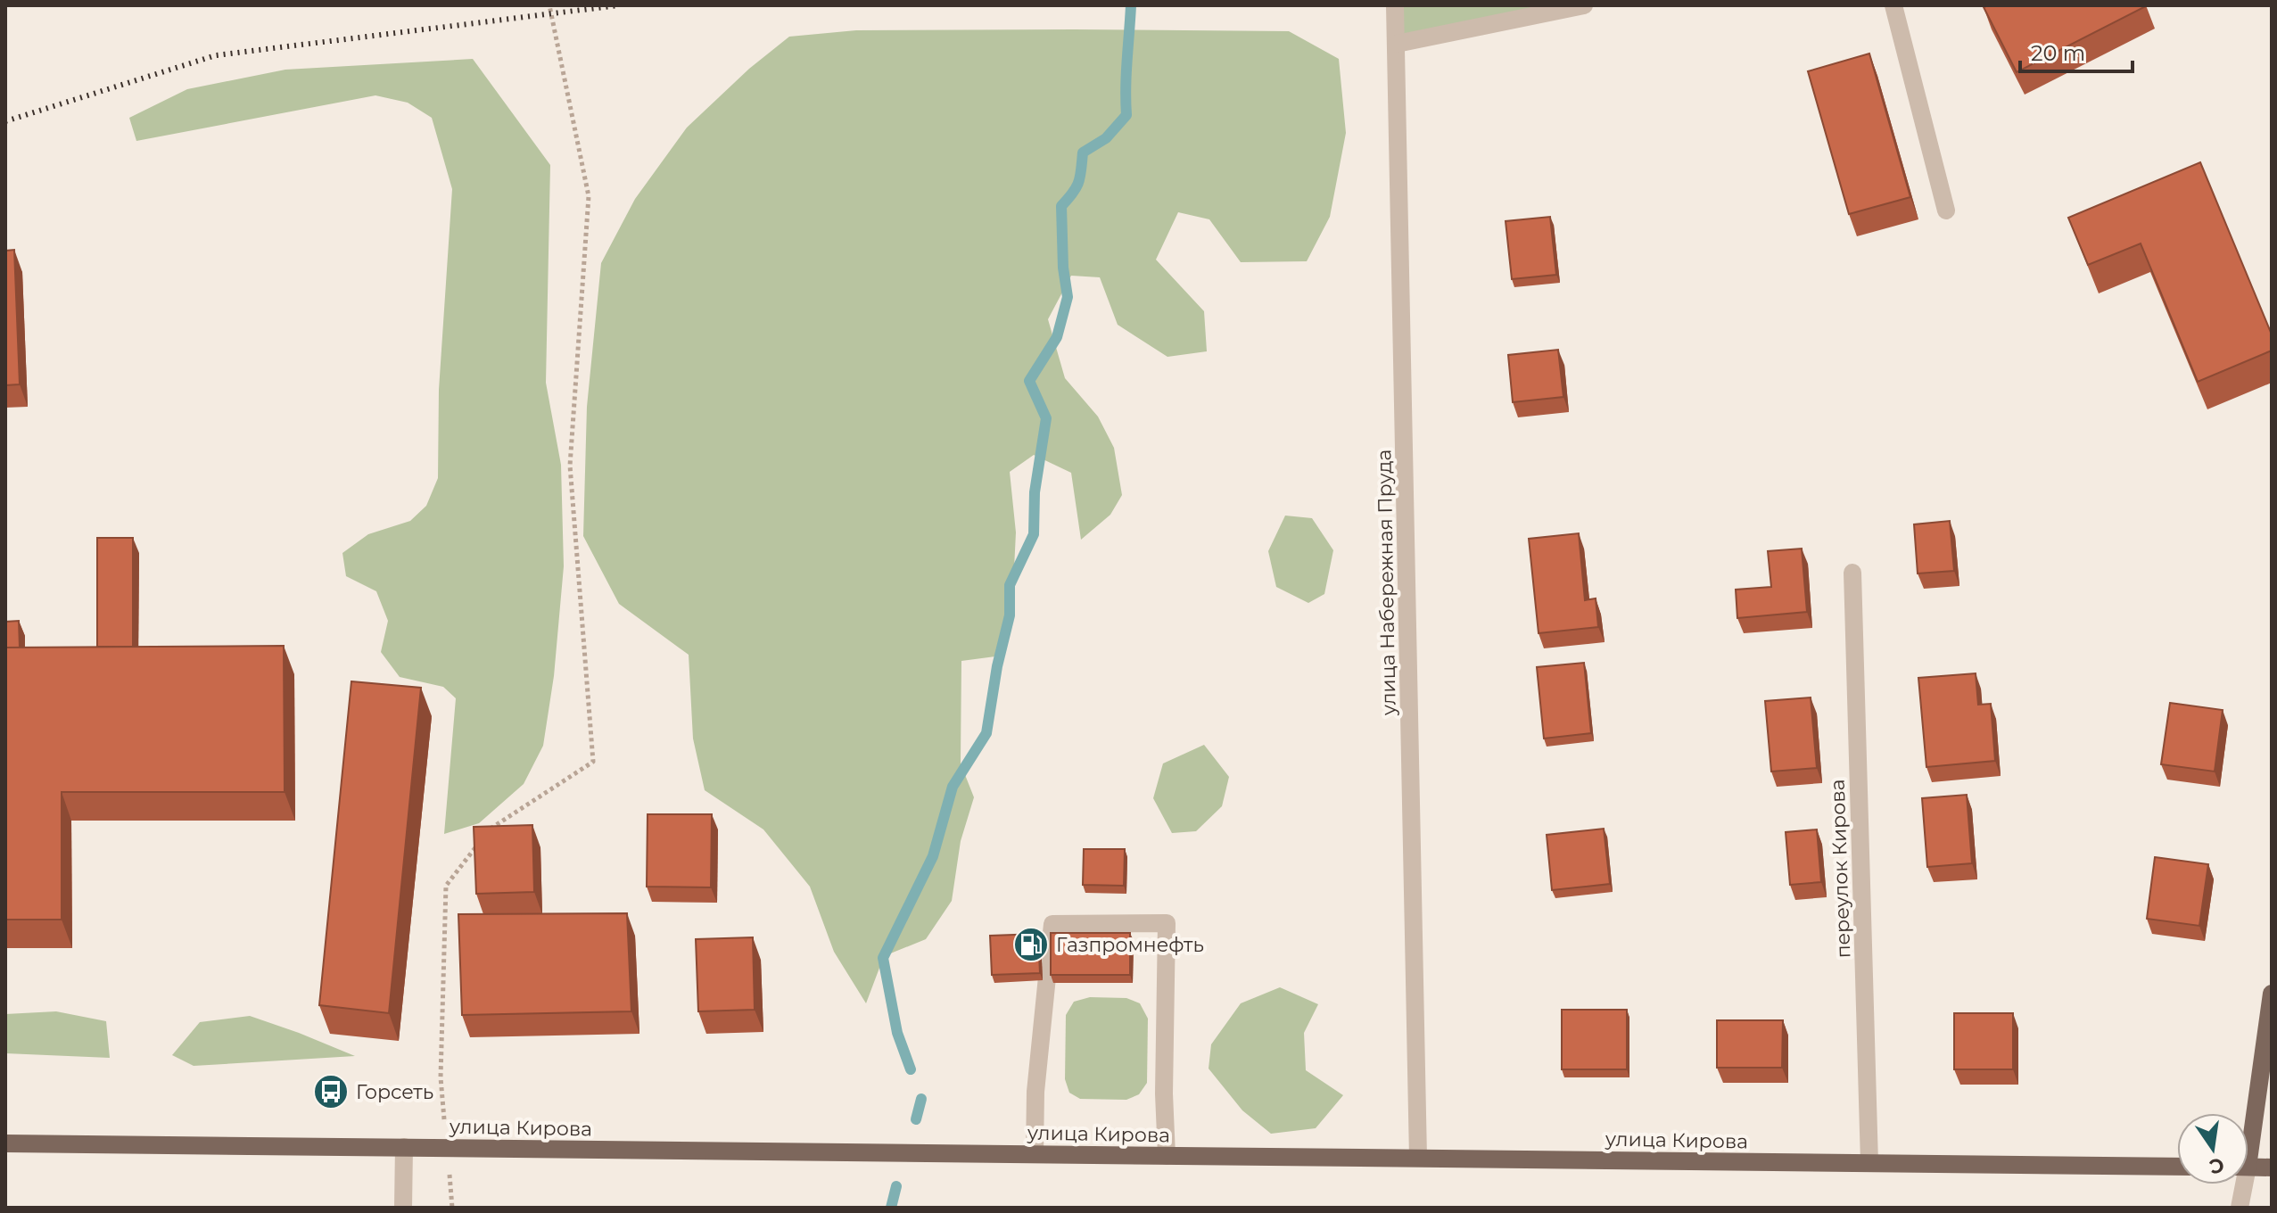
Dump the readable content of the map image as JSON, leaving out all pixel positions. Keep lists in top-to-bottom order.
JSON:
{
  "streets": {
    "main road": ["улица Кирова"],
    "street": ["улица Набережная Пруда", "переулок Кирова"]
  },
  "crossings": [
    ["улица Набережная Пруда", "улица Кирова"],
    ["переулок Кирова", "улица Кирова"]
  ],
  "places": {
    "fuel station": ["Газпромнефть"],
    "bus stop": ["Горсеть"]
  },
  "scale_bar": "20 m",
  "north": "bottom"
}
